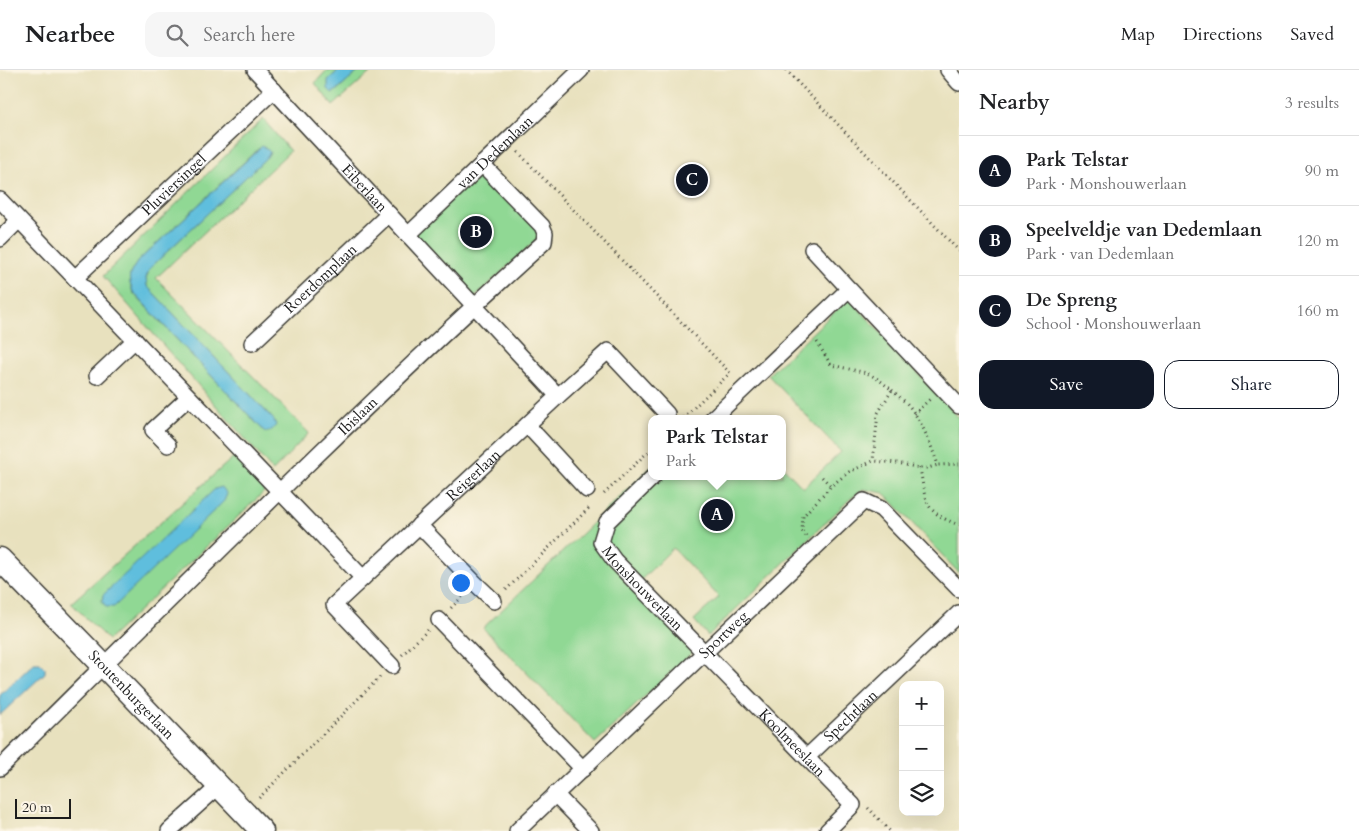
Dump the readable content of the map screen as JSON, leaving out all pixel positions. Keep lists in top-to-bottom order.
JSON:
{
  "streets": {
    "street": [
      "van Dedemlaan",
      "Pluviersingel",
      "Eiberlaan",
      "Roerdomplaan",
      "Ibislaan",
      "Reigerlaan",
      "Monshouwerlaan",
      "Sportweg",
      "Stoutenburgerlaan",
      "Spechtlaan",
      "Koolmeeslaan"
    ]
  },
  "crossings": [
    ["van Dedemlaan", "Eiberlaan"],
    ["van Dedemlaan", "Ibislaan"],
    ["Pluviersingel", "Eiberlaan"],
    ["Eiberlaan", "Roerdomplaan"],
    ["Eiberlaan", "Ibislaan"],
    ["Ibislaan", "Stoutenburgerlaan"],
    ["Monshouwerlaan", "Sportweg"],
    ["Monshouwerlaan", "Koolmeeslaan"],
    ["Sportweg", "Koolmeeslaan"],
    ["Spechtlaan", "Koolmeeslaan"]
  ],
  "scale_bar": "20 m",
  "page": {
    "header": "Nearbee",
    "search": "Search here",
    "nav": ["Map", "Directions", "Saved"],
    "heading": ["Nearby", "3 results"],
    "list": [
      {
        "mark": "A",
        "name": "Park Telstar",
        "note": "Park · Monshouwerlaan",
        "value": "90 m"
      },
      {
        "mark": "B",
        "name": "Speelveldje van Dedemlaan",
        "note": "Park · van Dedemlaan",
        "value": "120 m"
      },
      {
        "mark": "C",
        "name": "De Spreng",
        "note": "School · Monshouwerlaan",
        "value": "160 m"
      }
    ],
    "pins": ["C", "B", "A"],
    "buttons": ["Save", "Share"],
    "popup": ["Park Telstar", "Park"],
    "map_buttons": ["+", "−"],
    "scale": "20 m"
  }
}
